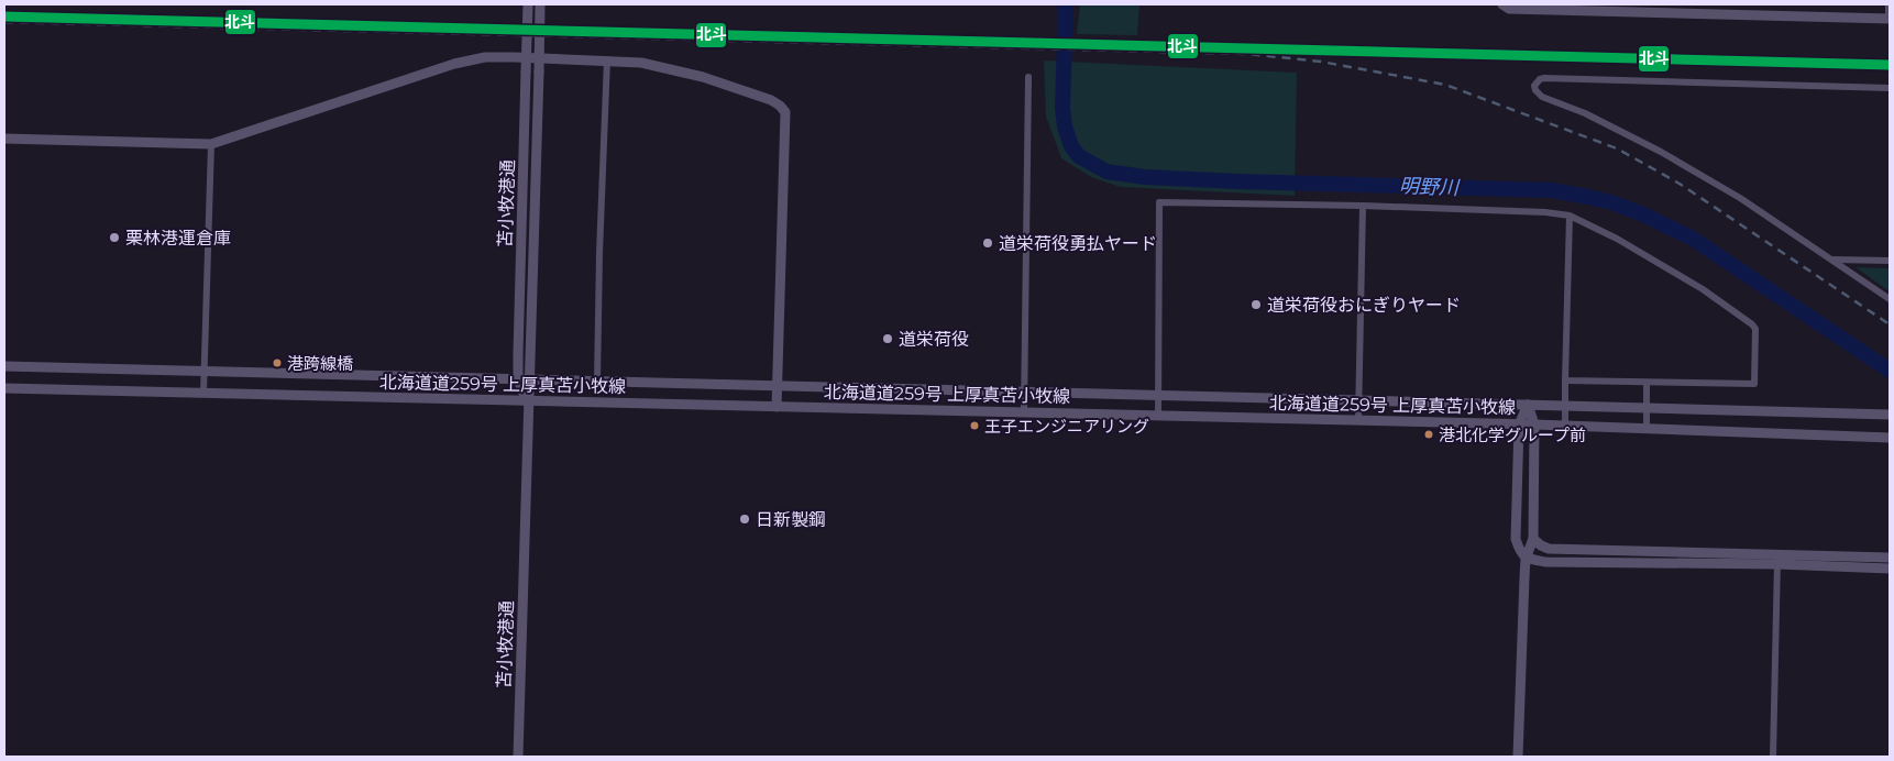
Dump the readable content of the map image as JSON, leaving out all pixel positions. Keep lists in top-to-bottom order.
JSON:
{
  "streets": {
    "street": ["苫小牧港通", "北海道道259号 上厚真苫小牧線"]
  },
  "crossings": [
    ["苫小牧港通", "北海道道259号 上厚真苫小牧線"]
  ],
  "water": ["明野川"],
  "places": [
    "栗林港運倉庫",
    "道栄荷役勇払ヤード",
    "道栄荷役おにぎりヤード",
    "道栄荷役",
    "港跨線橋",
    "王子エンジニアリング",
    "港北化学グループ前",
    "日新製鋼"
  ],
  "lines": ["transit line 北斗"]
}
